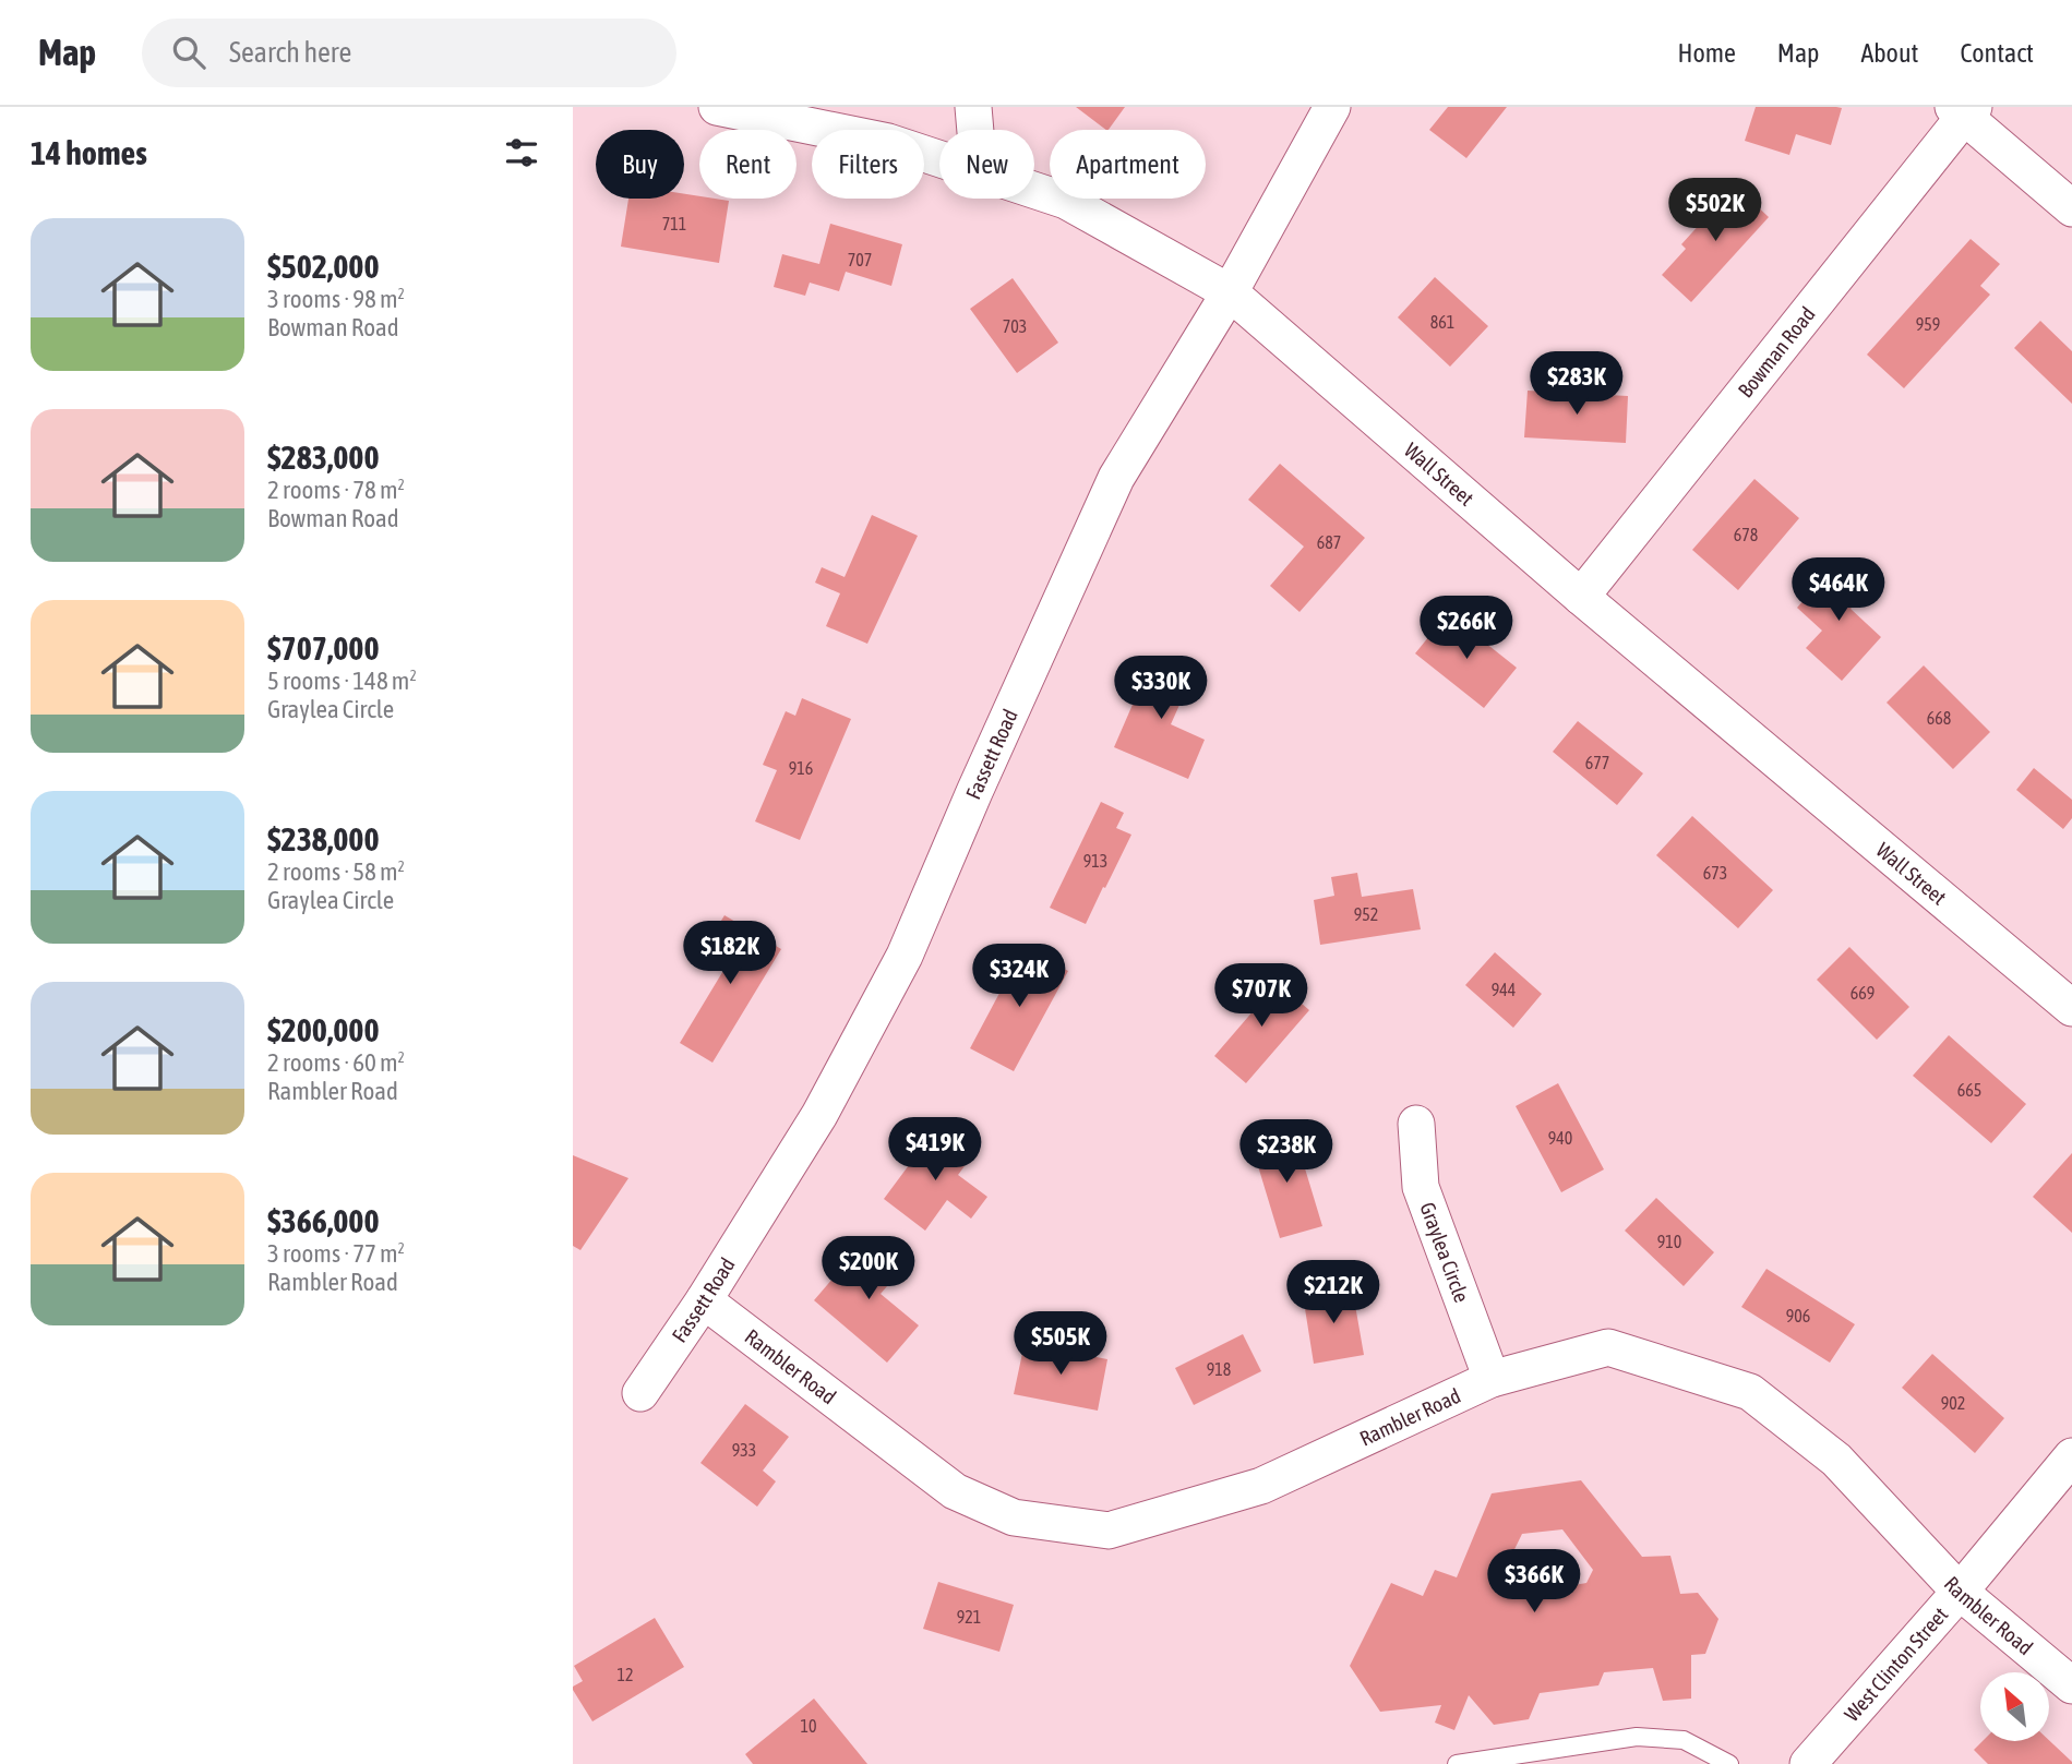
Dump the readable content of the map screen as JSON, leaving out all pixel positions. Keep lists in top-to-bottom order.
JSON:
{
  "streets": {
    "street": [
      "Bowman Road",
      "Wall Street",
      "Fassett Road",
      "Graylea Circle",
      "Rambler Road",
      "West Clinton Street"
    ]
  },
  "crossings": [
    ["Bowman Road", "Wall Street"],
    ["Wall Street", "Fassett Road"],
    ["Fassett Road", "Rambler Road"],
    ["Graylea Circle", "Rambler Road"],
    ["Rambler Road", "West Clinton Street"]
  ],
  "house_numbers": [
    "711",
    "707",
    "861",
    "959",
    "703",
    "678",
    "687",
    "668",
    "677",
    "916",
    "913",
    "673",
    "952",
    "944",
    "669",
    "665",
    "940",
    "910",
    "906",
    "918",
    "902",
    "933",
    "921",
    "12",
    "10"
  ],
  "north": "top left",
  "page": {
    "header": "Map",
    "search": "Search here",
    "nav": [
      "Home",
      "Map",
      "About",
      "Contact"
    ],
    "heading": "14 homes",
    "chip": [
      "Buy",
      "Rent",
      "Filters",
      "New",
      "Apartment"
    ],
    "price": [
      "$502K",
      "$283K",
      "$464K",
      "$266K",
      "$330K",
      "$182K",
      "$324K",
      "$707K",
      "$419K",
      "$238K",
      "$200K",
      "$212K",
      "$505K",
      "$366K"
    ],
    "list": [
      {
        "name": "$502,000",
        "note": "3 rooms · 98 m² · Bowman Road"
      },
      {
        "name": "$283,000",
        "note": "2 rooms · 78 m² · Bowman Road"
      },
      {
        "name": "$707,000",
        "note": "5 rooms · 148 m² · Graylea Circle"
      },
      {
        "name": "$238,000",
        "note": "2 rooms · 58 m² · Graylea Circle"
      },
      {
        "name": "$200,000",
        "note": "2 rooms · 60 m² · Rambler Road"
      },
      {
        "name": "$366,000",
        "note": "3 rooms · 77 m² · Rambler Road"
      }
    ]
  }
}
